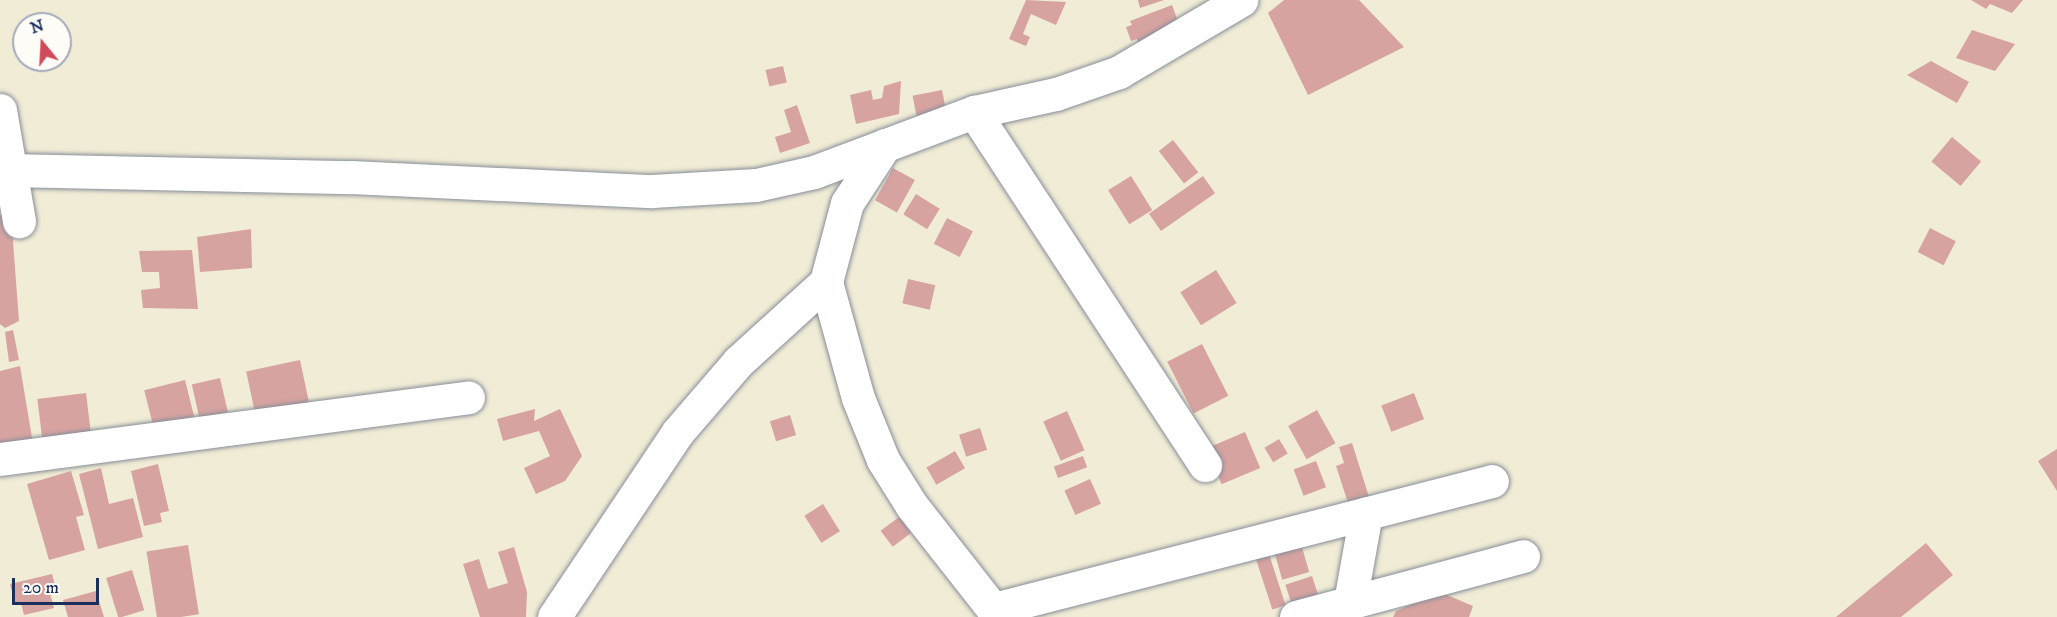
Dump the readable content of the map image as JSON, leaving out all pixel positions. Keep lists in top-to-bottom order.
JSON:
{
  "scale_bar": "20 m",
  "north": "top"
}
